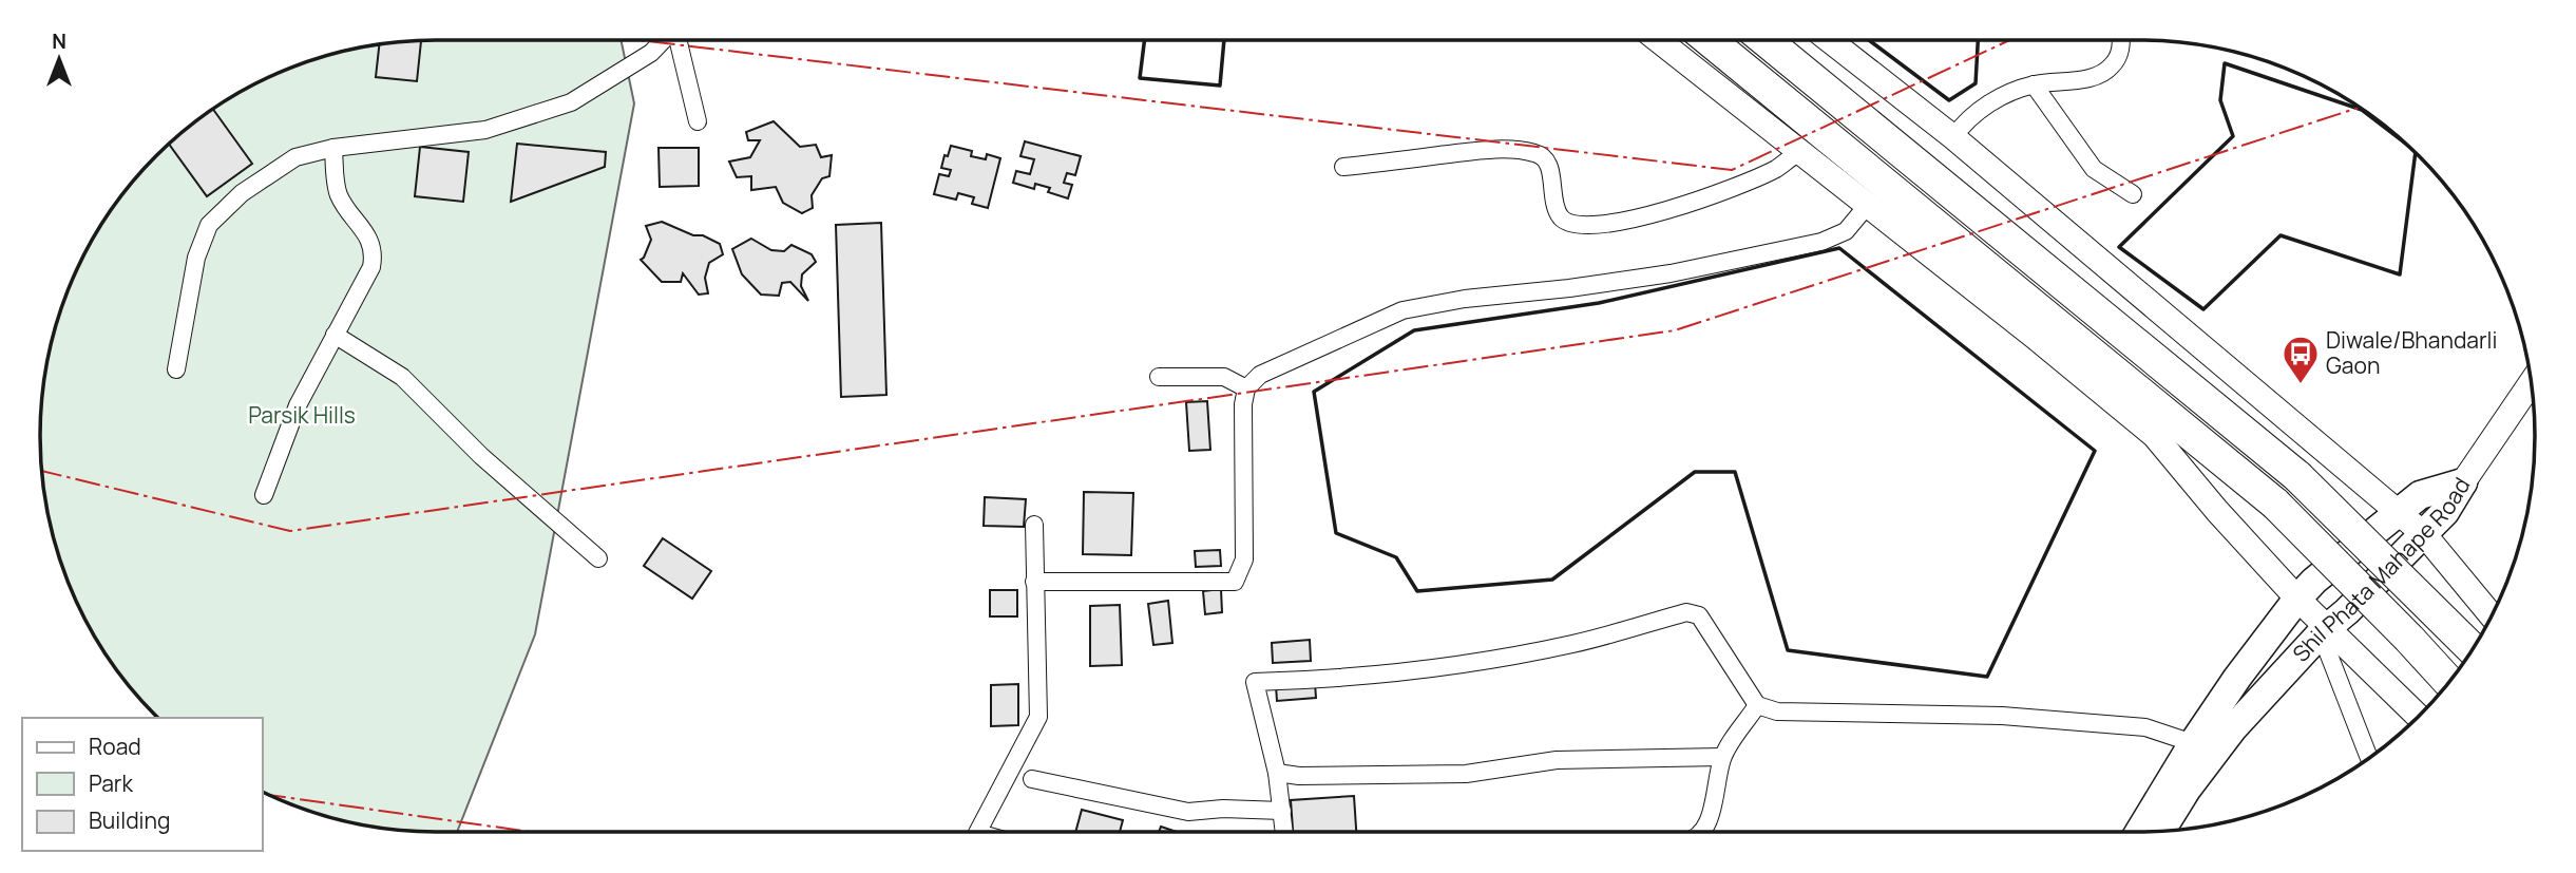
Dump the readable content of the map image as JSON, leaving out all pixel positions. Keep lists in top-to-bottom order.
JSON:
{
  "streets": {
    "main road": ["Shil Phata Mahape Road"]
  },
  "parks": ["Parsik Hills"],
  "places": {
    "bus stop": ["Diwale/Bhandarli Gaon"]
  },
  "legend": ["Road", "Park", "Building"],
  "north": "top"
}
